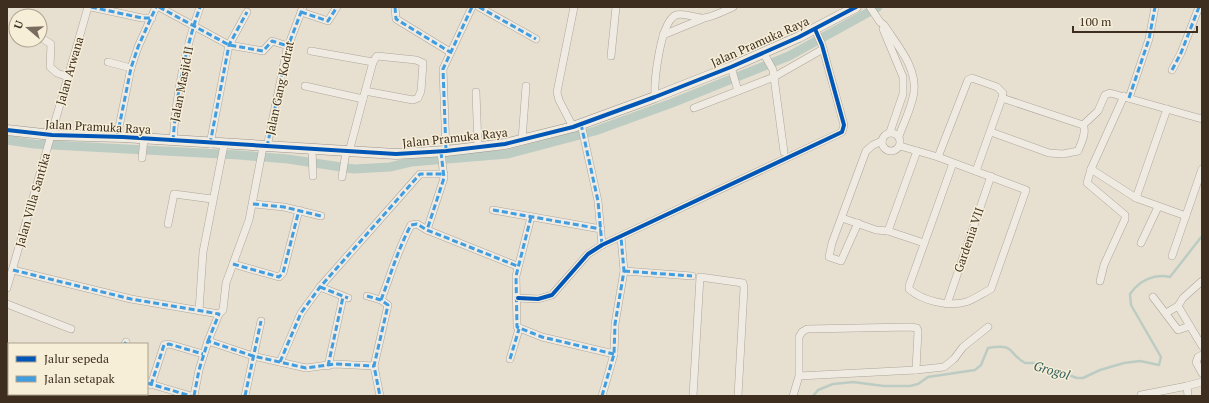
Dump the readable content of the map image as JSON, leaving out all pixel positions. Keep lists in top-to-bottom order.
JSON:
{
  "streets": {
    "street": [
      "Jalan Pramuka Raya",
      "Jalan Arwana",
      "Jalan Masjid II",
      "Jalan Gang Kodrat",
      "Jalan Villa Santika",
      "Gardenia VII"
    ]
  },
  "crossings": [
    ["Jalan Pramuka Raya", "Jalan Arwana"],
    ["Jalan Pramuka Raya", "Jalan Masjid II"],
    ["Jalan Pramuka Raya", "Jalan Gang Kodrat"],
    ["Jalan Pramuka Raya", "Jalan Villa Santika"],
    ["Jalan Arwana", "Jalan Villa Santika"]
  ],
  "water": ["Grogol"],
  "legend": ["Jalur sepeda", "Jalan setapak"],
  "scale_bar": "100 m",
  "north": "left"
}
